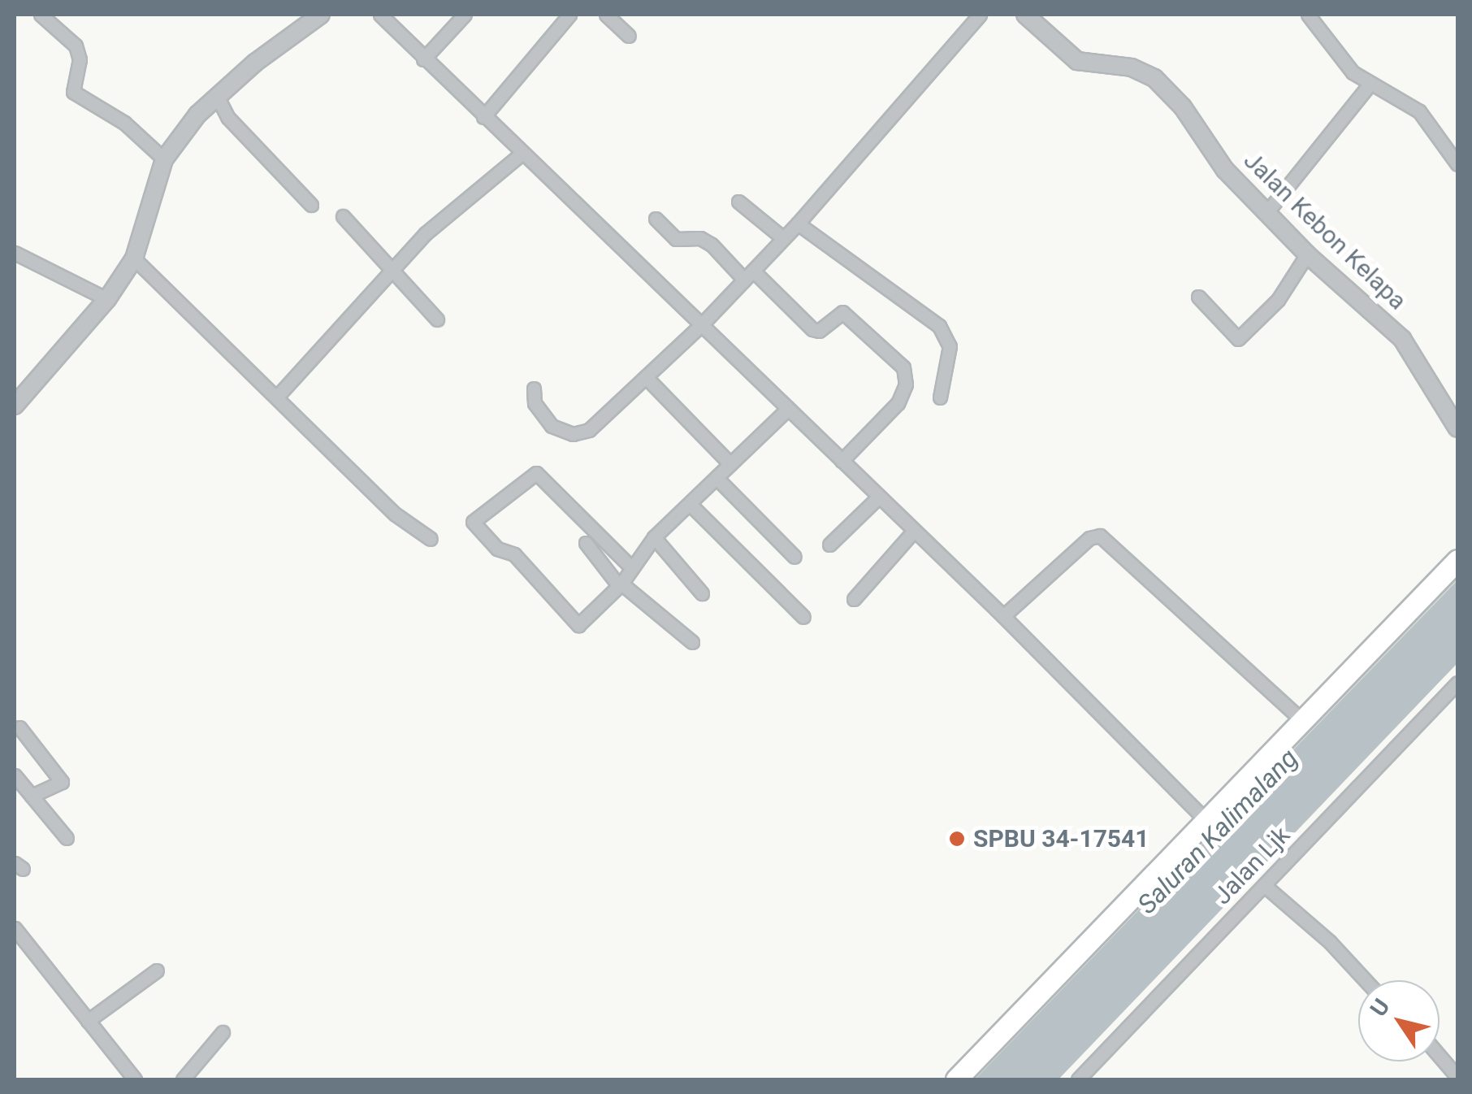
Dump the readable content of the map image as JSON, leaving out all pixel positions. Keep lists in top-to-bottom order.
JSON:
{
  "streets": {
    "street": ["Jalan Kebon Kelapa", "Jalan Ljk"]
  },
  "water": ["Saluran Kalimalang"],
  "places": ["SPBU 34-17541"],
  "north": "top left"
}
